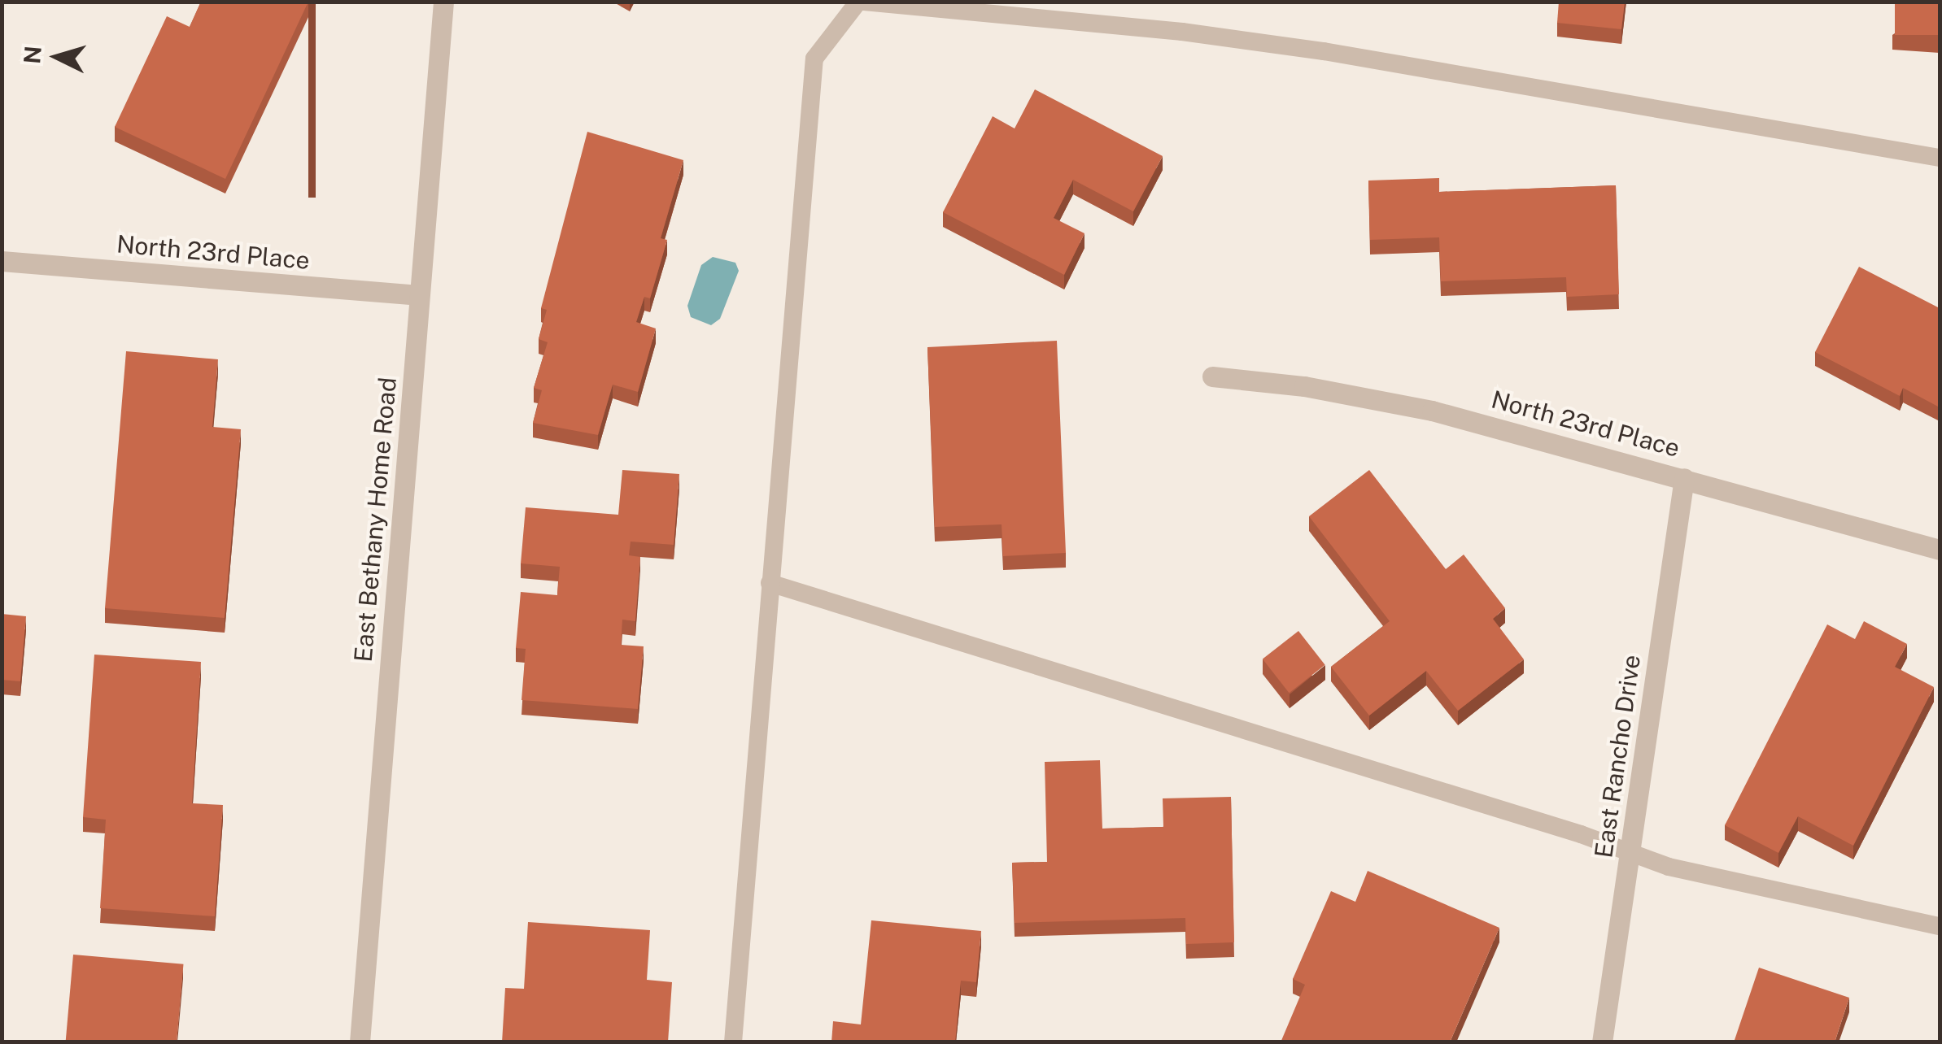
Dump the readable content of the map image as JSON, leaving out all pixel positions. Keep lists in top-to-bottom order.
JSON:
{
  "streets": {
    "street": ["North 23rd Place", "East Bethany Home Road", "East Rancho Drive"]
  },
  "crossings": [
    ["North 23rd Place", "East Bethany Home Road"],
    ["North 23rd Place", "East Rancho Drive"]
  ],
  "north": "left"
}
